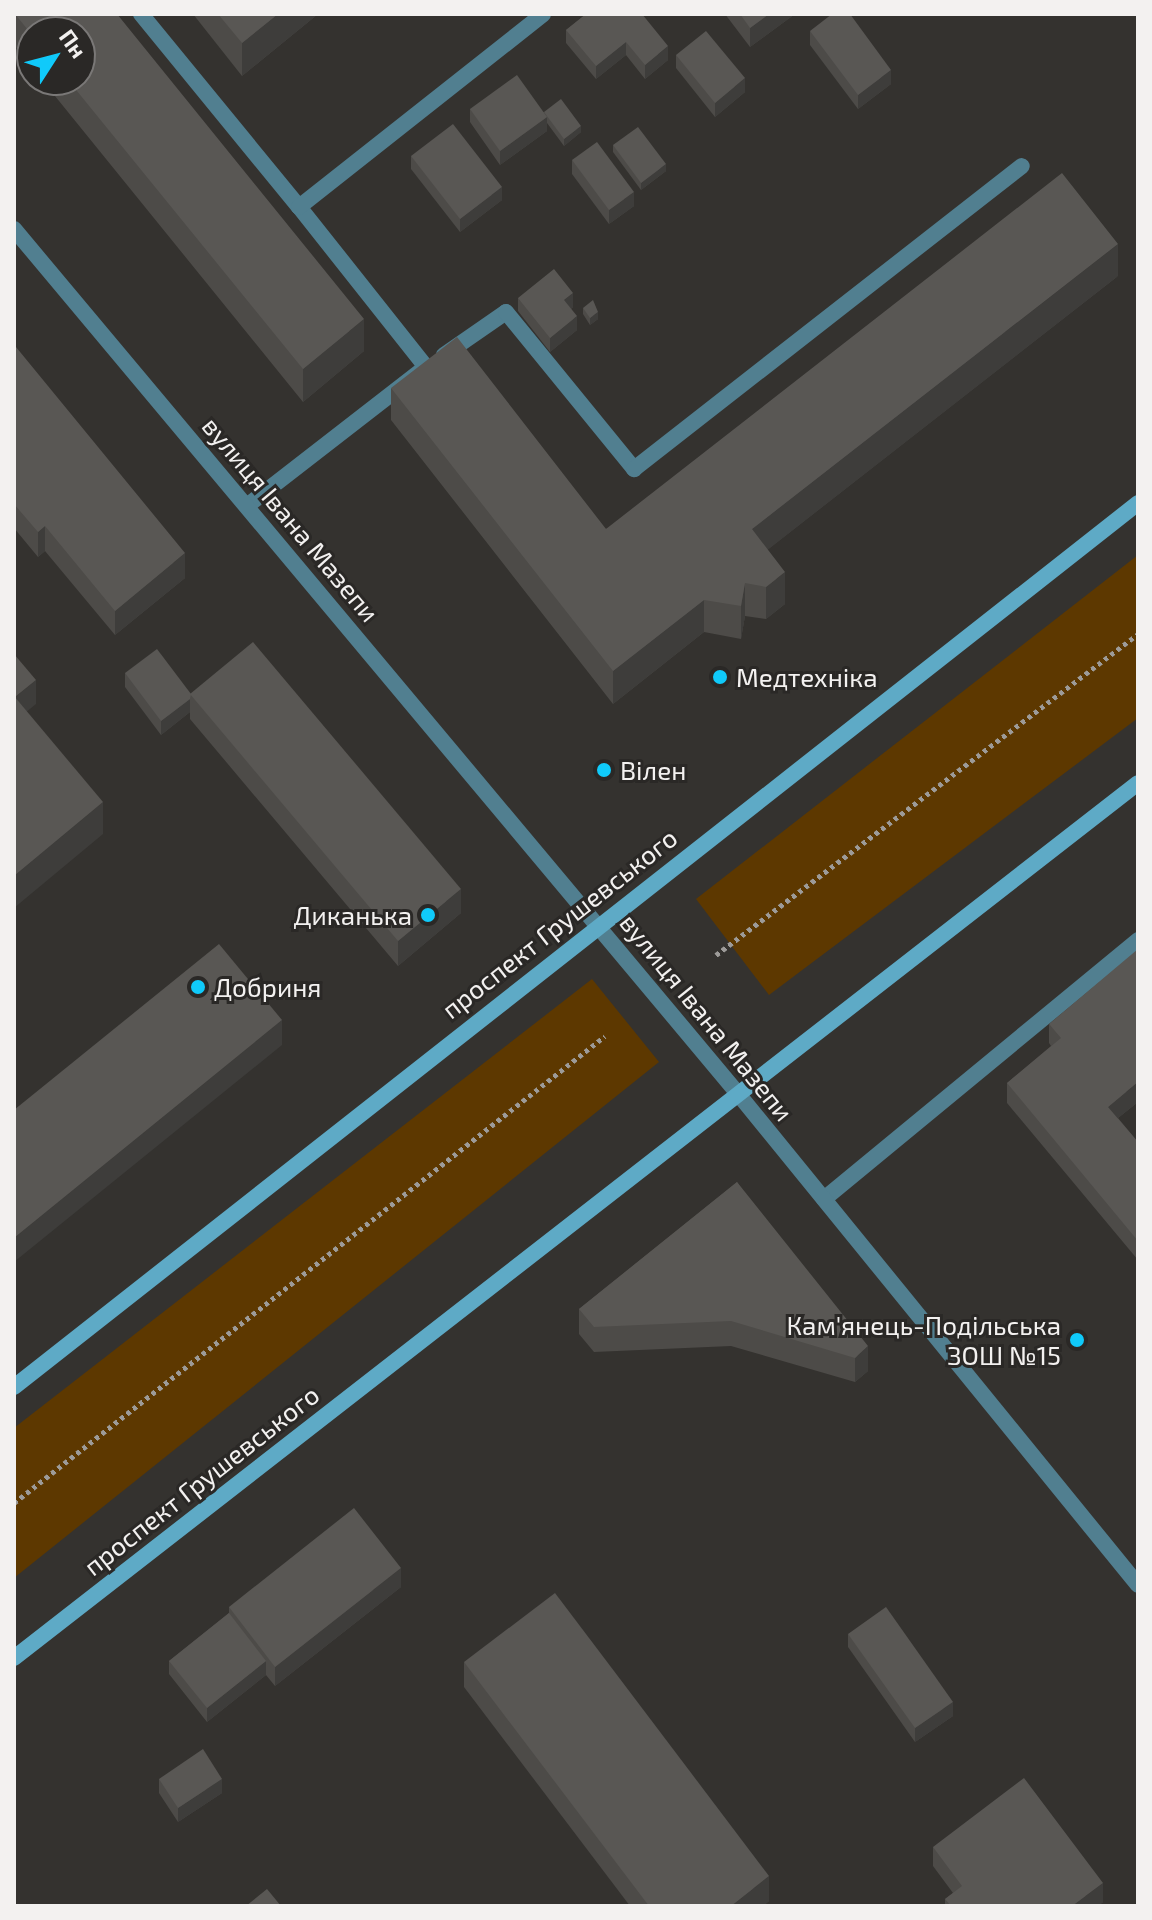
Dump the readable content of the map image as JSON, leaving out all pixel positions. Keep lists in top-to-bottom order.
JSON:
{
  "streets": {
    "main road": ["проспект Грушевського"],
    "street": ["вулиця Івана Мазепи"]
  },
  "crossings": [
    ["вулиця Івана Мазепи", "проспект Грушевського"]
  ],
  "places": [
    "Медтехніка",
    "Вiлен",
    "Диканька",
    "Добриня",
    "Кам'янець-Подільська ЗОШ №15"
  ],
  "north": "top right"
}
